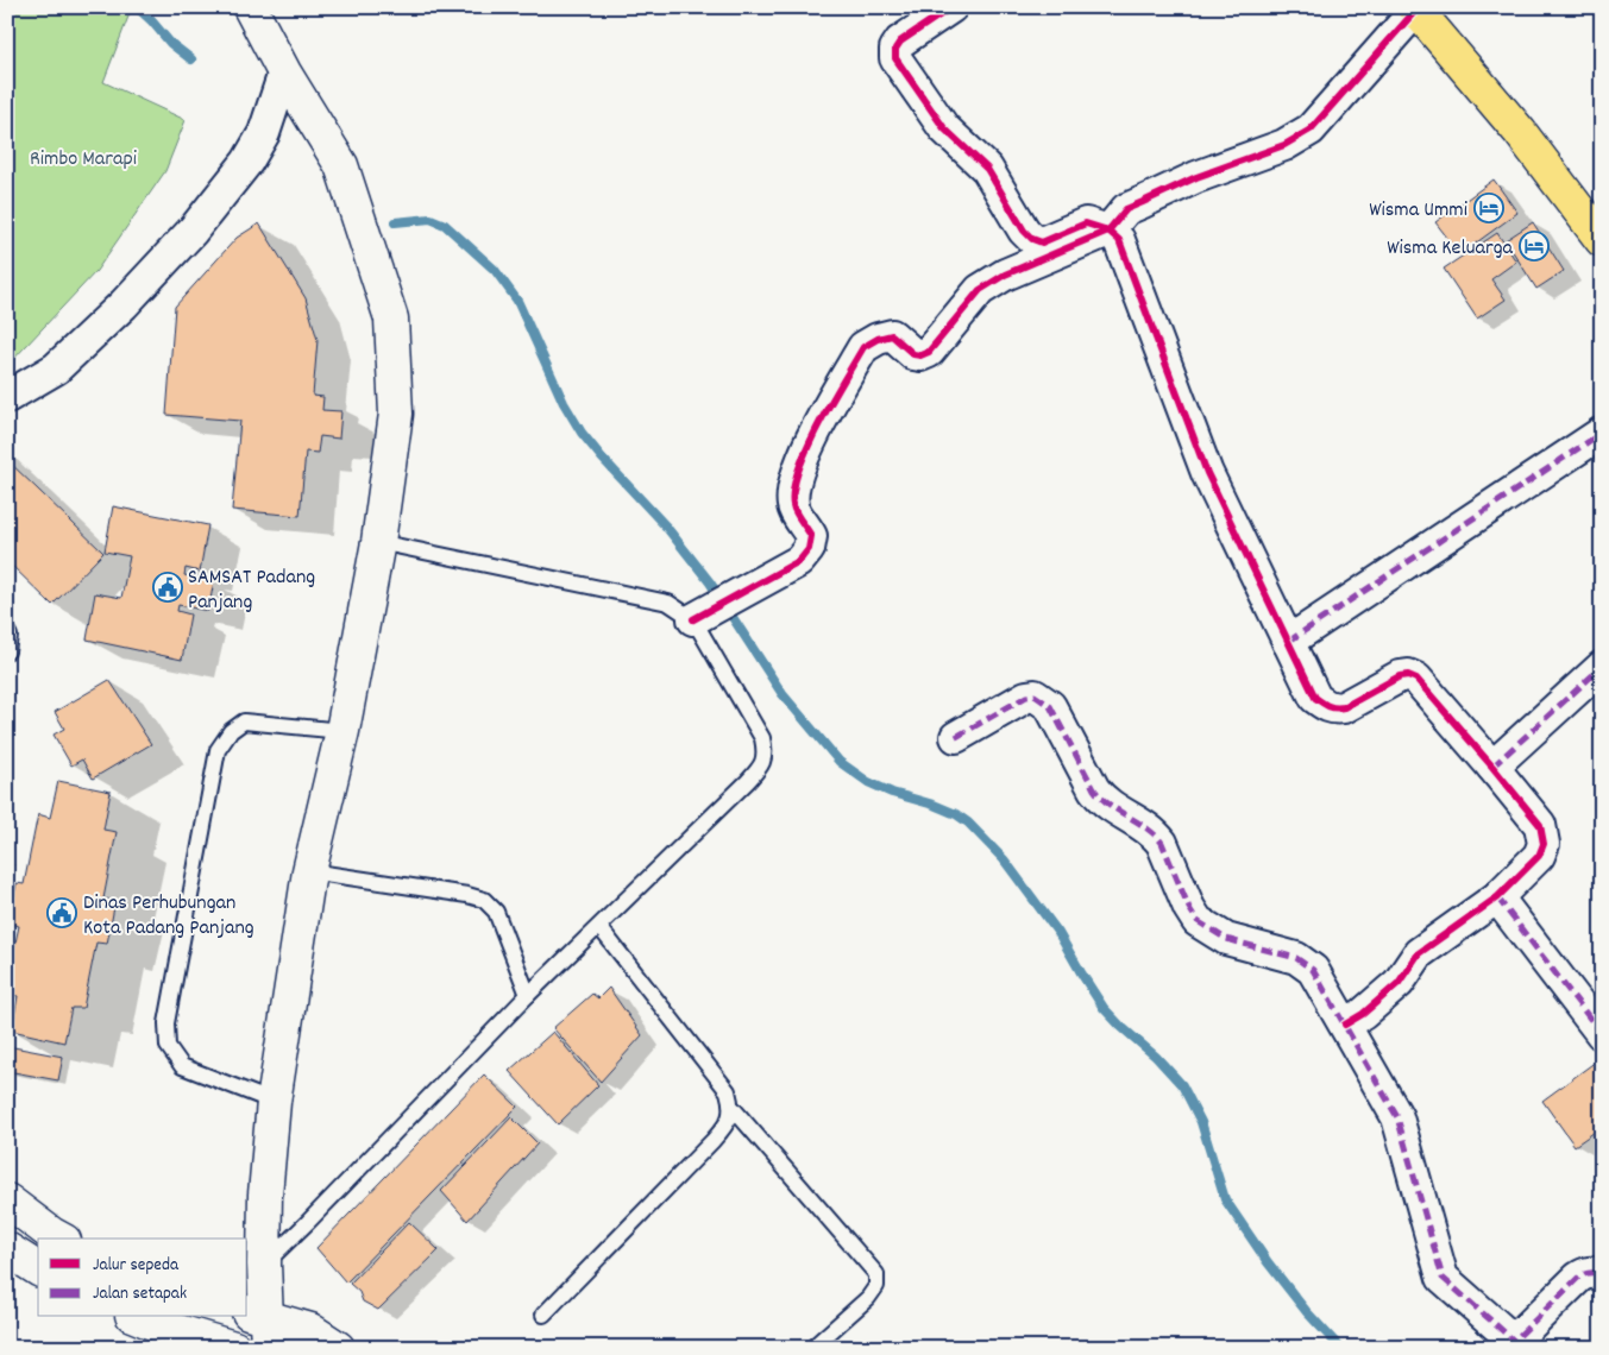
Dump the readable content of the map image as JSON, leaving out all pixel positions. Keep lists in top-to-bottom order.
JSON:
{
  "parks": ["Rimbo Marapi"],
  "places": {
    "hotel": ["Wisma Ummi", "Wisma Keluarga"],
    "public building": ["SAMSAT Padang Panjang", "Dinas Perhubungan Kota Padang Panjang"]
  },
  "legend": ["Jalur sepeda", "Jalan setapak"]
}
